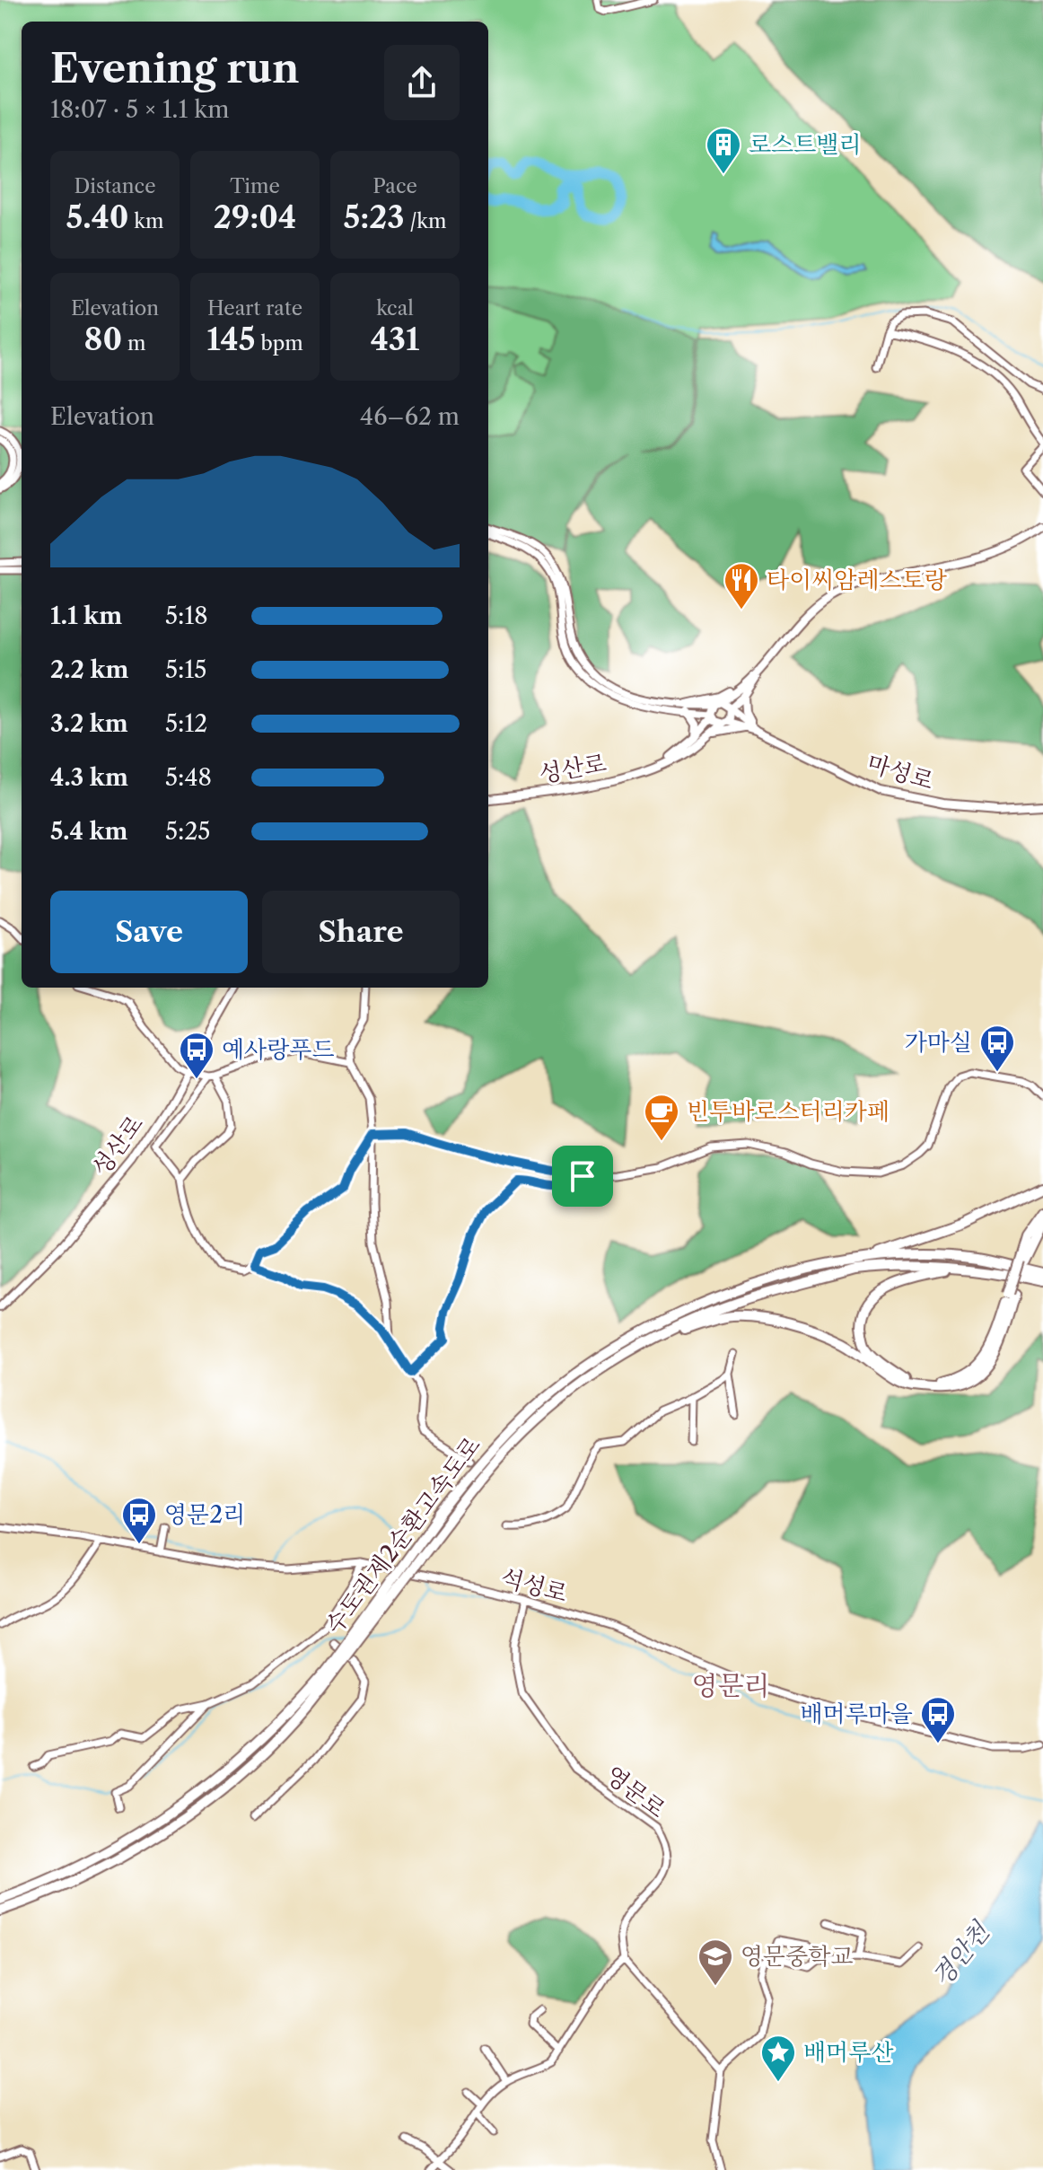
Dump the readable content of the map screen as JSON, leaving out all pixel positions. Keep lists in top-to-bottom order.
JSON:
{
  "streets": {
    "highway": ["수도권제2순환고속도로"],
    "main road": ["성산로", "마성로"],
    "street": ["석성로", "영문로"]
  },
  "crossings": [
    ["석성로", "영문로"]
  ],
  "districts": ["영문리"],
  "water": ["경안천"],
  "places": {
    "building": ["로스트밸리"],
    "restaurant": ["타이씨암레스토랑"],
    "bus stop": [
      "가마실",
      "예사랑푸드",
      "영문2리",
      "배머루마을"
    ],
    "cafe": ["빈투바로스터리카페"],
    "school or university": ["영문중학교"],
    "place": ["배머루산"]
  },
  "page": {
    "heading": ["Evening run", "18:07 · 5 × 1.1 km"],
    "stats": [
      ["Distance", "5.40 km"],
      ["Time", "29:04"],
      ["Pace", "5:23 /km"],
      ["Elevation", "80 m"],
      ["Heart rate", "145 bpm"],
      ["kcal", "431"]
    ],
    "chart": ["Elevation", "46–62 m"],
    "list": [
      {
        "name": "1.1 km",
        "note": "5:18"
      },
      {
        "name": "2.2 km",
        "note": "5:15"
      },
      {
        "name": "3.2 km",
        "note": "5:12"
      },
      {
        "name": "4.3 km",
        "note": "5:48"
      },
      {
        "name": "5.4 km",
        "note": "5:25"
      }
    ],
    "buttons": ["Save", "Share"]
  }
}
